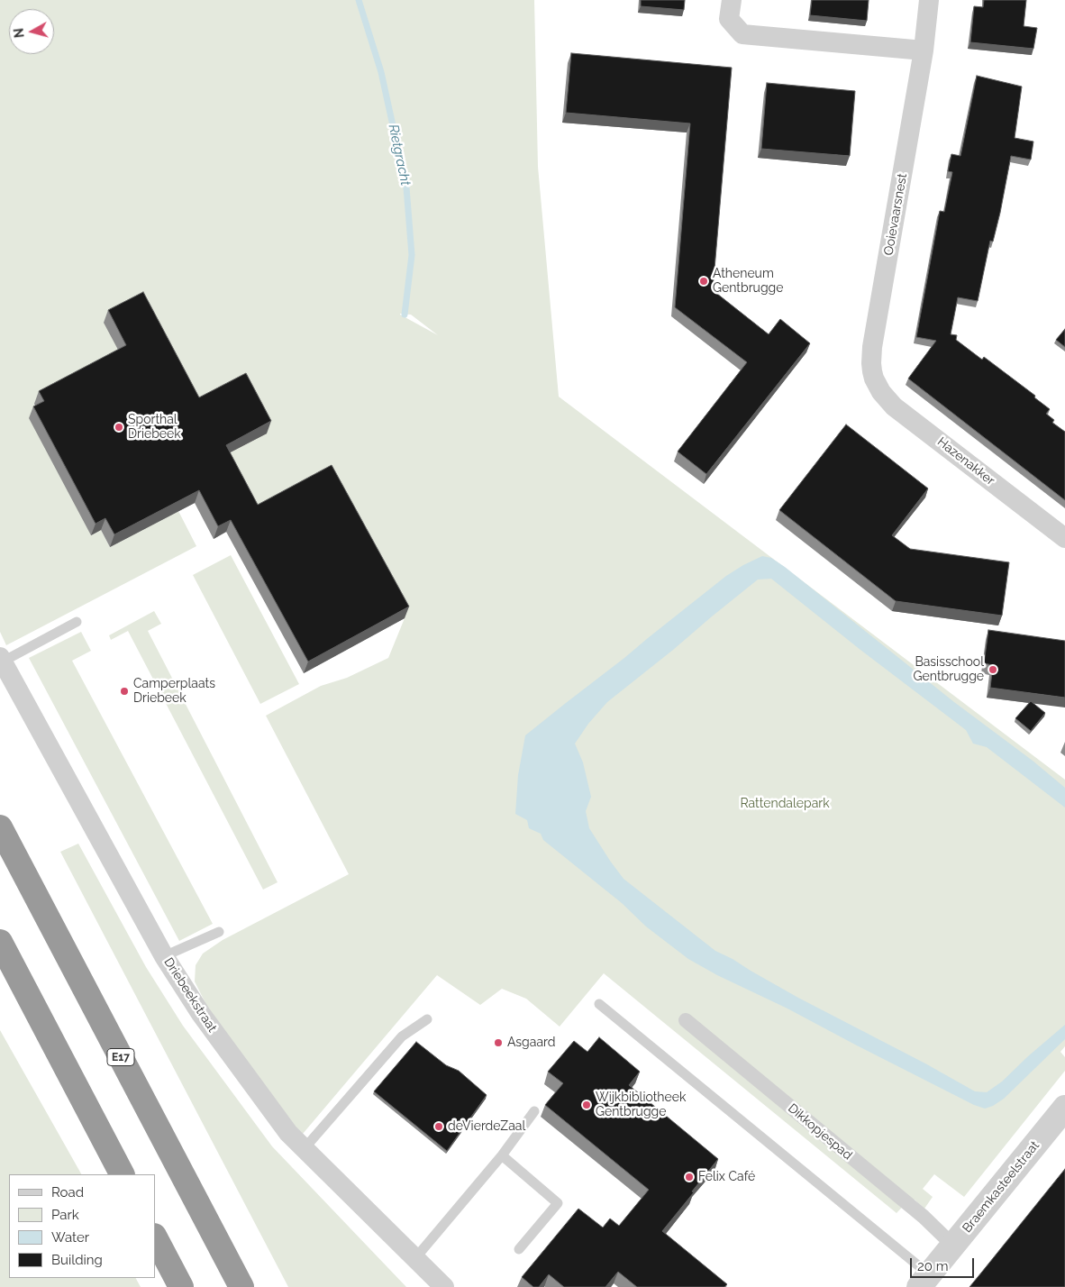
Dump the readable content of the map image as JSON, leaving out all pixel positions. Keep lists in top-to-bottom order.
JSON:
{
  "streets": {
    "highway": ["E17"],
    "street": [
      "Ooievaarsnest",
      "Hazenakker",
      "Driebeekstraat",
      "Dikkopjespad",
      "Braemkasteelstraat"
    ]
  },
  "crossings": [
    ["Ooievaarsnest", "Hazenakker"],
    ["Dikkopjespad", "Braemkasteelstraat"]
  ],
  "water": ["Rietgracht"],
  "parks": ["Rattendalepark"],
  "places": [
    "Atheneum Gentbrugge",
    "Sporthal Driebeek",
    "Basisschool Gentbrugge",
    "Camperplaats Driebeek",
    "Asgaard",
    "Wijkbibliotheek Gentbrugge",
    "deVierdeZaal",
    "Felix Café"
  ],
  "legend": [
    "Road",
    "Park",
    "Water",
    "Building"
  ],
  "scale_bar": "20 m",
  "north": "left"
}
